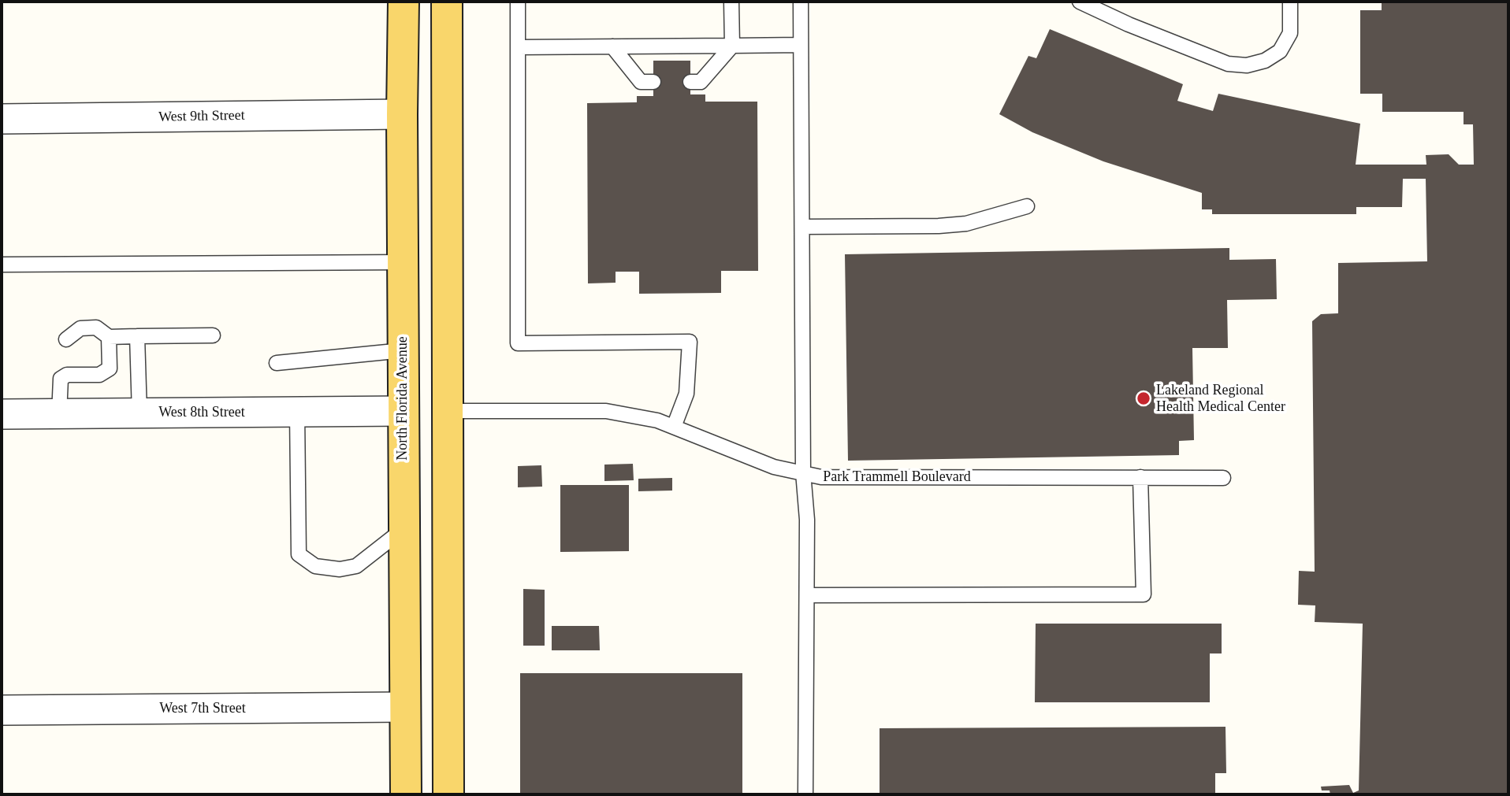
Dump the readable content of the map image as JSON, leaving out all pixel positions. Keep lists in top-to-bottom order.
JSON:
{
  "streets": {
    "main road": ["North Florida Avenue"],
    "street": ["West 9th Street", "West 8th Street", "West 7th Street"],
    "lane": ["Park Trammell Boulevard"]
  },
  "crossings": [
    ["West 9th Street", "North Florida Avenue"],
    ["North Florida Avenue", "West 8th Street"],
    ["North Florida Avenue", "West 7th Street"]
  ],
  "places": ["Lakeland Regional Health Medical Center"]
}
